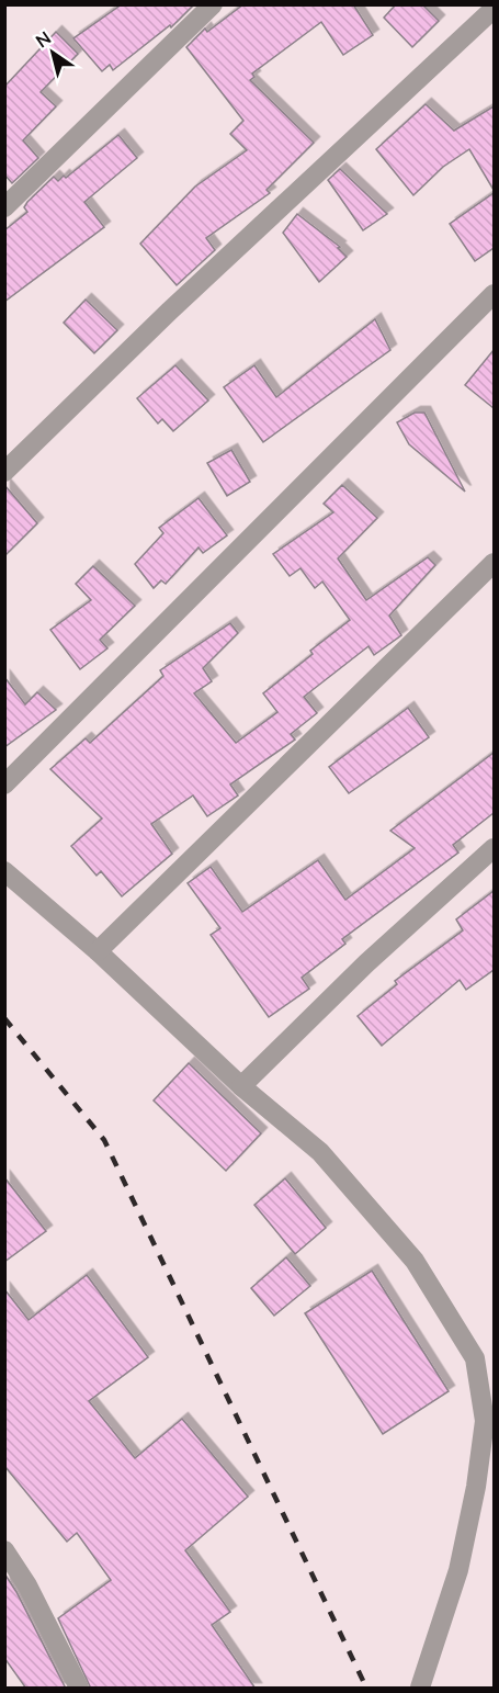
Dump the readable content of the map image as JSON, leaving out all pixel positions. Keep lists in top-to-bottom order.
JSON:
{
  "north": "top left"
}
